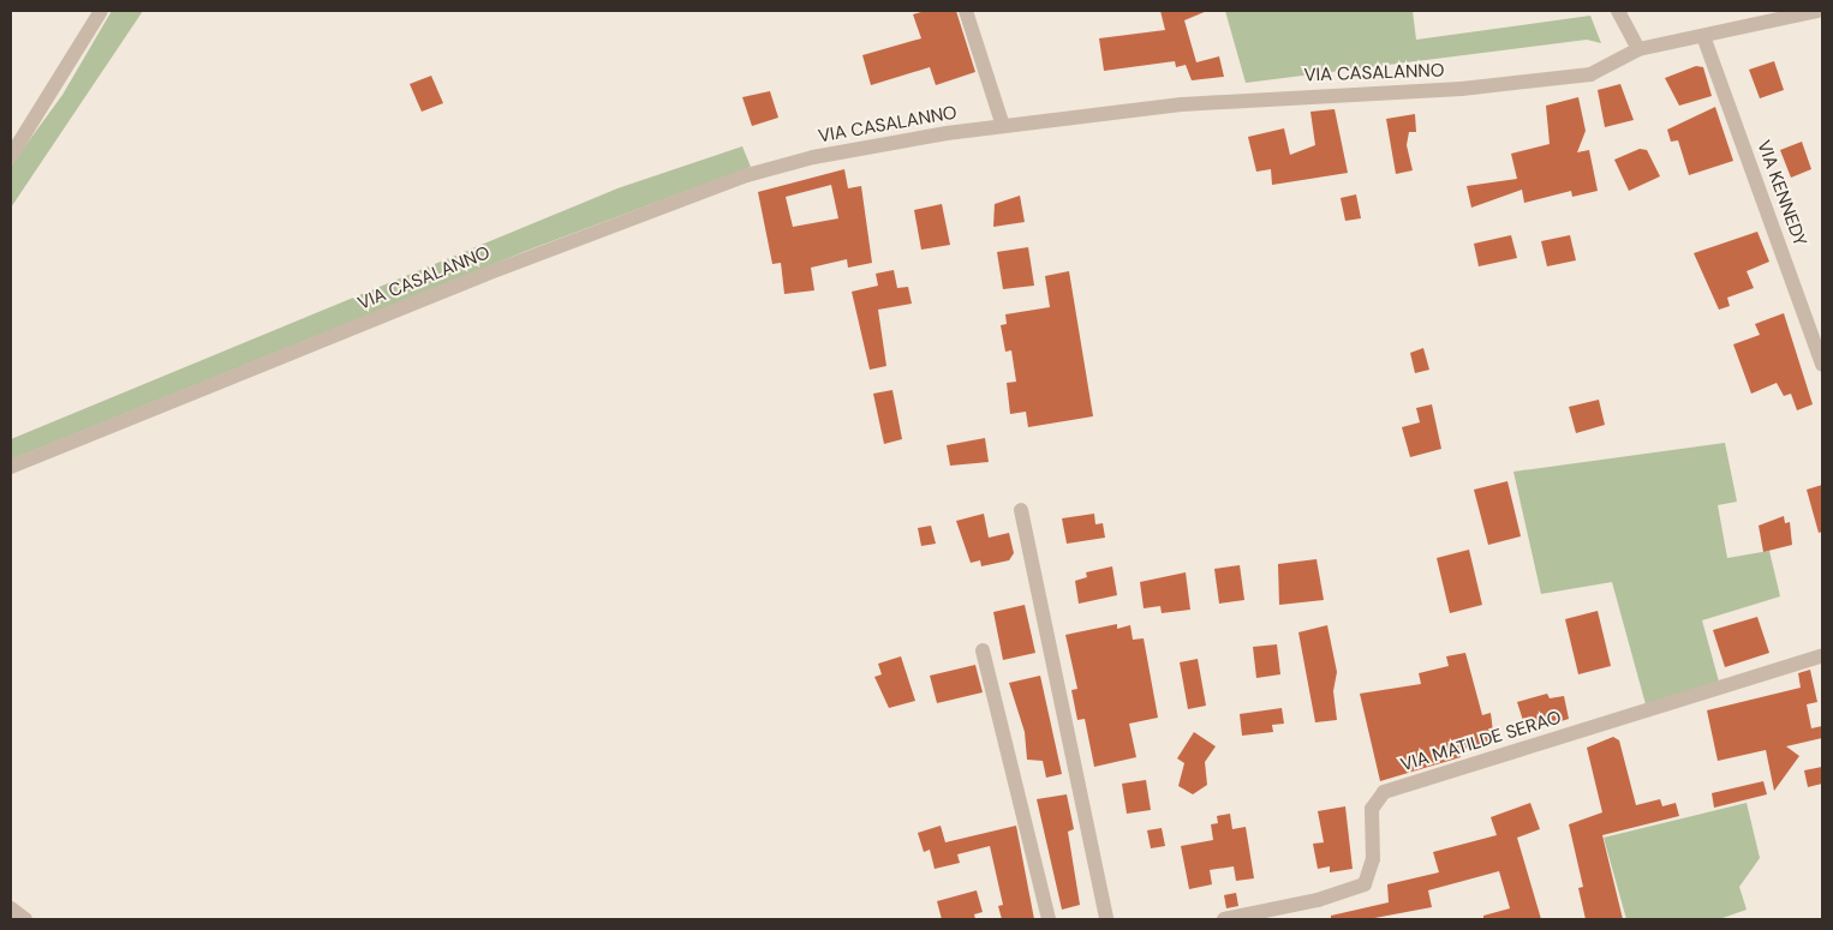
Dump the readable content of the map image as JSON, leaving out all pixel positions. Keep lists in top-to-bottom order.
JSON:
{
  "streets": {
    "street": ["VIA CASALANNO", "VIA KENNEDY", "VIA MATILDE SERAO"]
  },
  "crossings": [
    ["VIA CASALANNO", "VIA KENNEDY"]
  ]
}
